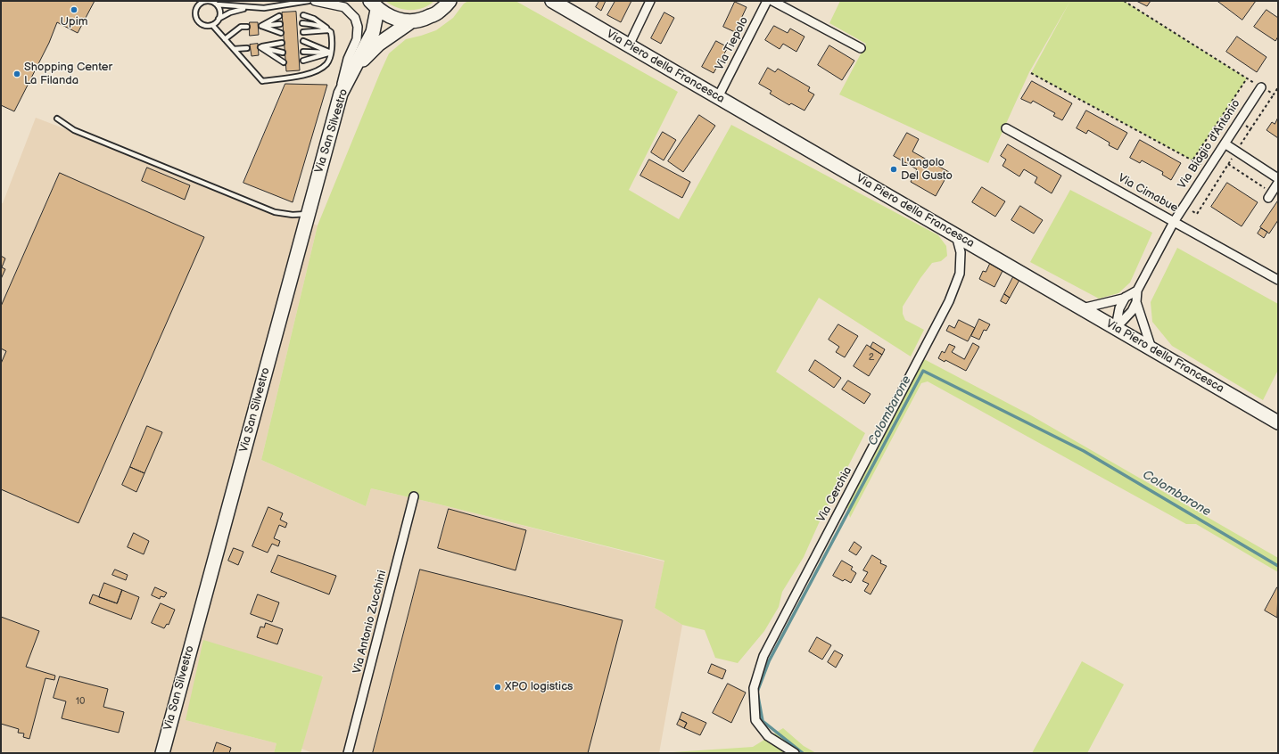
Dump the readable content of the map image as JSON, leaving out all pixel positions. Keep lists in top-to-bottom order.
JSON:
{
  "streets": {
    "main road": ["Via Piero della Francesca", "Via San Silvestro"],
    "street": [
      "Via Tiepolo",
      "Via Biagio d'Antonio",
      "Via Cimabue",
      "Via Cerchia",
      "Via Antonio Zucchini"
    ]
  },
  "crossings": [
    ["Via Tiepolo", "Via Piero della Francesca"],
    ["Via Piero della Francesca", "Via Biagio d'Antonio"],
    ["Via Piero della Francesca", "Via Cerchia"],
    ["Via Biagio d'Antonio", "Via Cimabue"]
  ],
  "water": ["Colombarone"],
  "places": [
    "Upim",
    "Shopping Center La Filanda",
    "L'angolo Del Gusto",
    "XPO logistics"
  ],
  "house_numbers": ["2", "10"]
}
